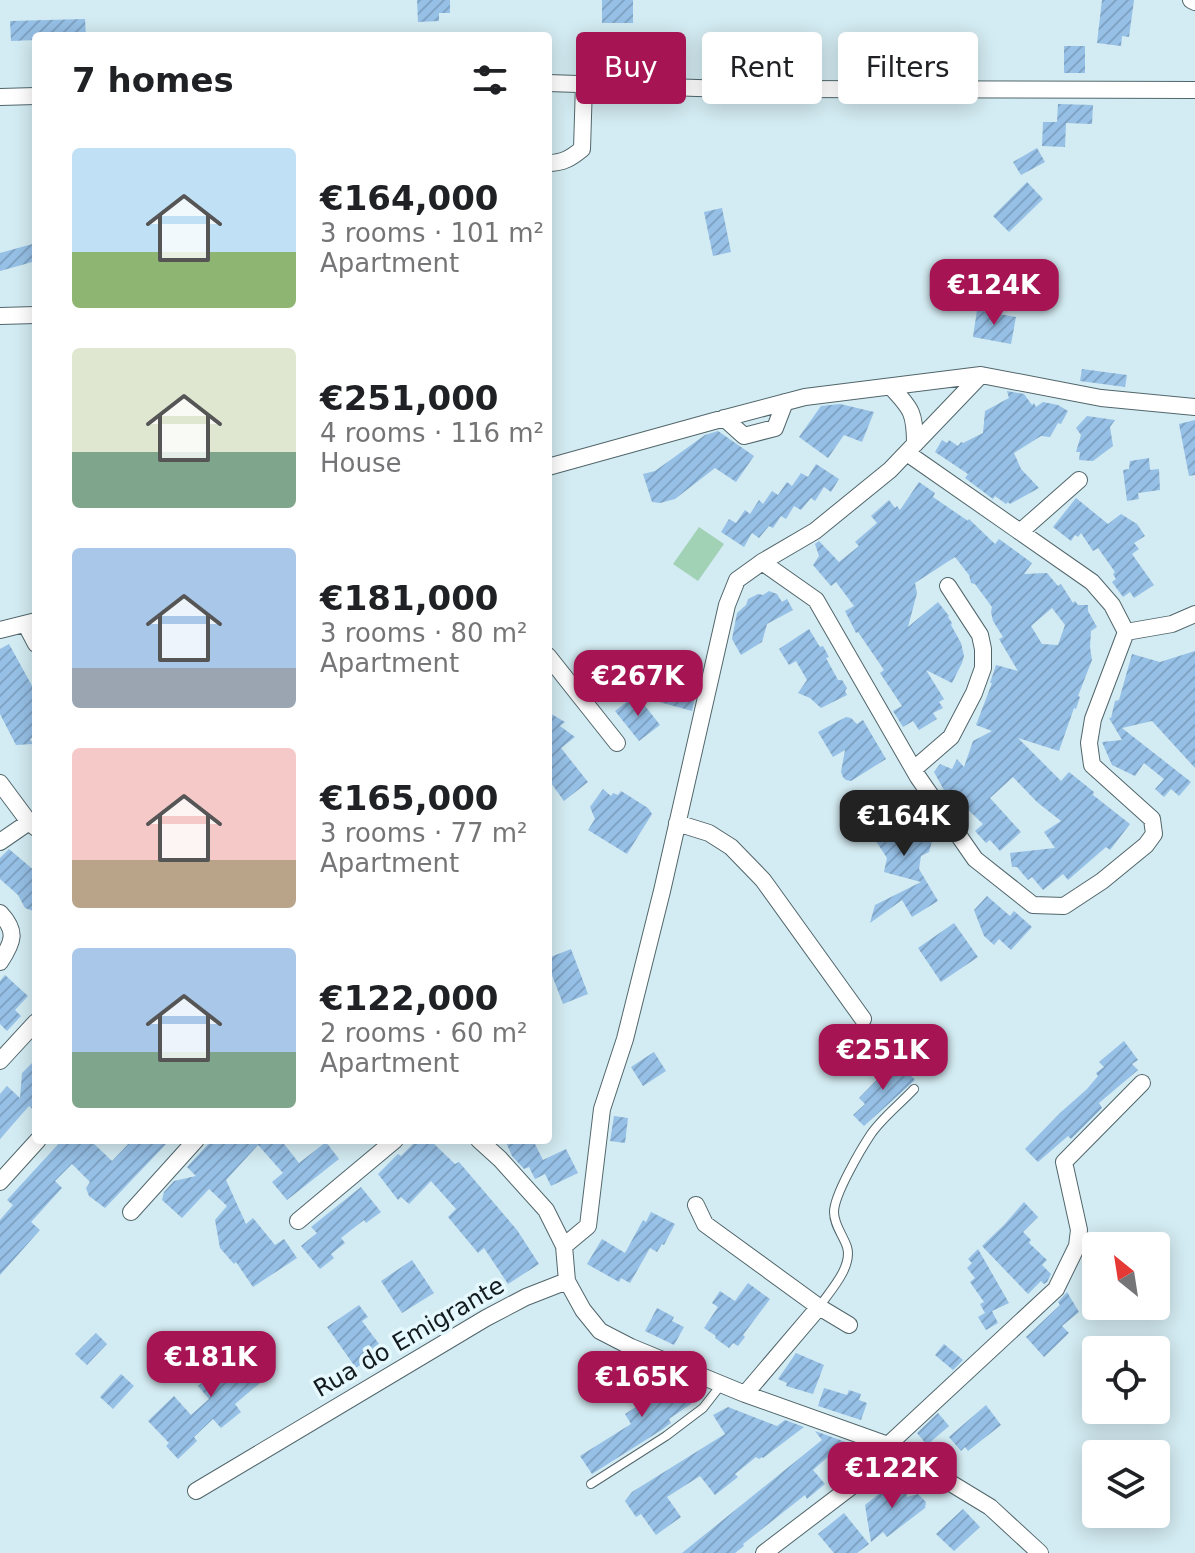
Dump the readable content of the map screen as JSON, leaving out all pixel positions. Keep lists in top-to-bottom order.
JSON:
{
  "streets": {
    "street": ["Rua do Emigrante"]
  },
  "north": "top left",
  "page": {
    "chip": ["Buy", "Rent", "Filters"],
    "heading": "7 homes",
    "list": [
      {
        "name": "€164,000",
        "note": "3 rooms · 101 m² · Apartment"
      },
      {
        "name": "€251,000",
        "note": "4 rooms · 116 m² · House"
      },
      {
        "name": "€181,000",
        "note": "3 rooms · 80 m² · Apartment"
      },
      {
        "name": "€165,000",
        "note": "3 rooms · 77 m² · Apartment"
      },
      {
        "name": "€122,000",
        "note": "2 rooms · 60 m² · Apartment"
      }
    ],
    "price": [
      "€124K",
      "€267K",
      "€164K",
      "€251K",
      "€181K",
      "€165K",
      "€122K"
    ]
  }
}
